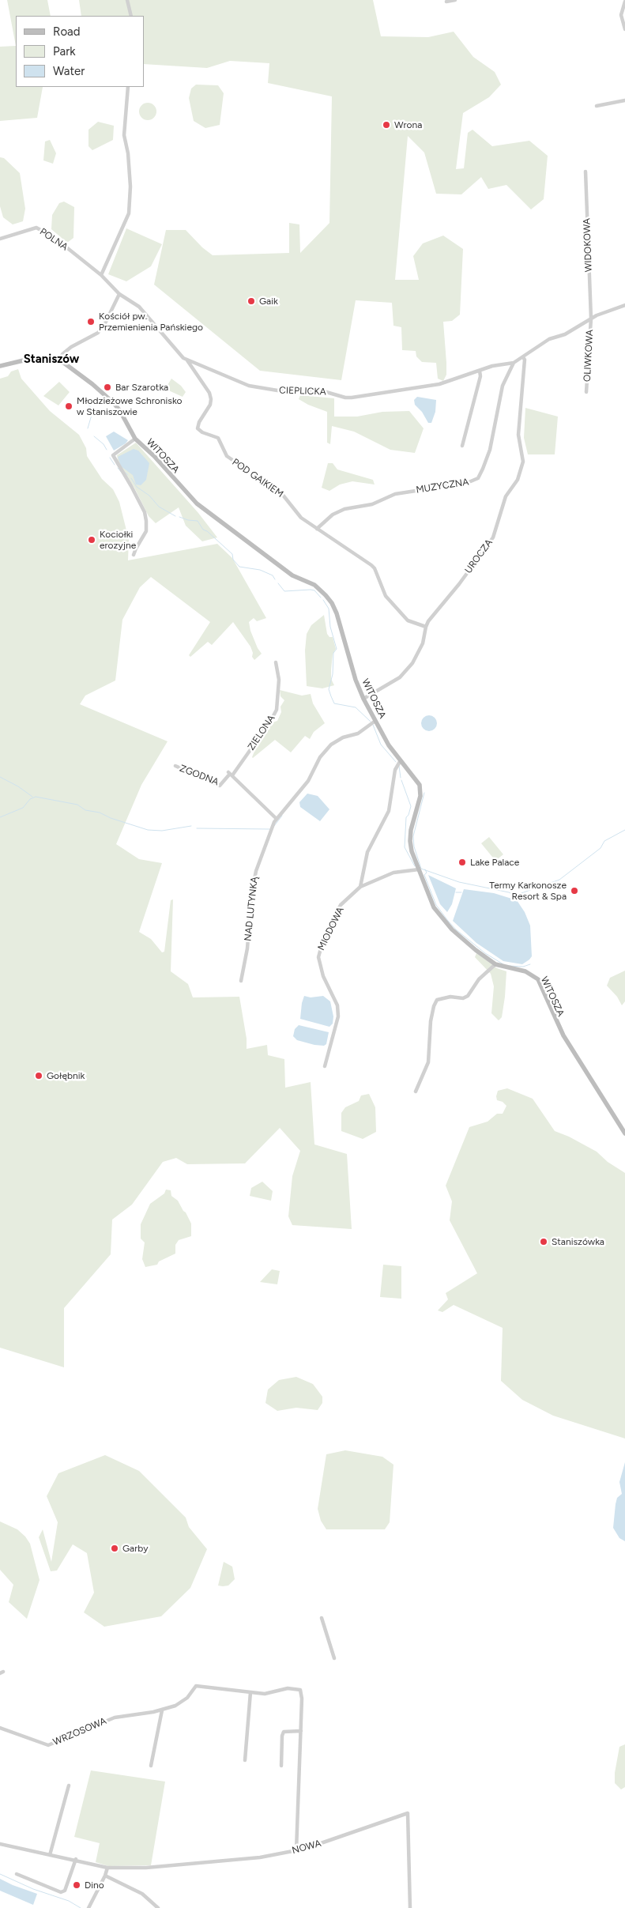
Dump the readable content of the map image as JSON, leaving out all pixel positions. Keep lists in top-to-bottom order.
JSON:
{
  "streets": {
    "street": [
      "POLNA",
      "WIDOKOWA",
      "OLIWKOWA",
      "CIEPLICKA",
      "WITOSZA",
      "POD GAIKIEM",
      "MUZYCZNA",
      "UROCZA",
      "ZIELONA",
      "ZGODNA",
      "NAD LUTYNKĄ",
      "MIODOWA",
      "WRZOSOWA",
      "NOWA"
    ]
  },
  "crossings": [
    ["POLNA", "CIEPLICKA"],
    ["WIDOKOWA", "OLIWKOWA"],
    ["CIEPLICKA", "POD GAIKIEM"],
    ["CIEPLICKA", "MUZYCZNA"],
    ["WITOSZA", "UROCZA"],
    ["WITOSZA", "NAD LUTYNKĄ"],
    ["WITOSZA", "MIODOWA"],
    ["POD GAIKIEM", "MUZYCZNA"],
    ["POD GAIKIEM", "UROCZA"],
    ["ZIELONA", "ZGODNA"],
    ["WRZOSOWA", "NOWA"]
  ],
  "districts": ["Staniszów"],
  "places": [
    "Wrona",
    "Gaik",
    "Kościół pw. Przemienienia Pańskiego",
    "Bar Szarotka",
    "Młodzieżowe Schronisko w Staniszowie",
    "Kociołki erozyjne",
    "Lake Palace",
    "Termy Karkonosze Resort & Spa",
    "Gołębnik",
    "Staniszówka",
    "Garby",
    "Dino"
  ],
  "legend": ["Road", "Park", "Water"]
}
